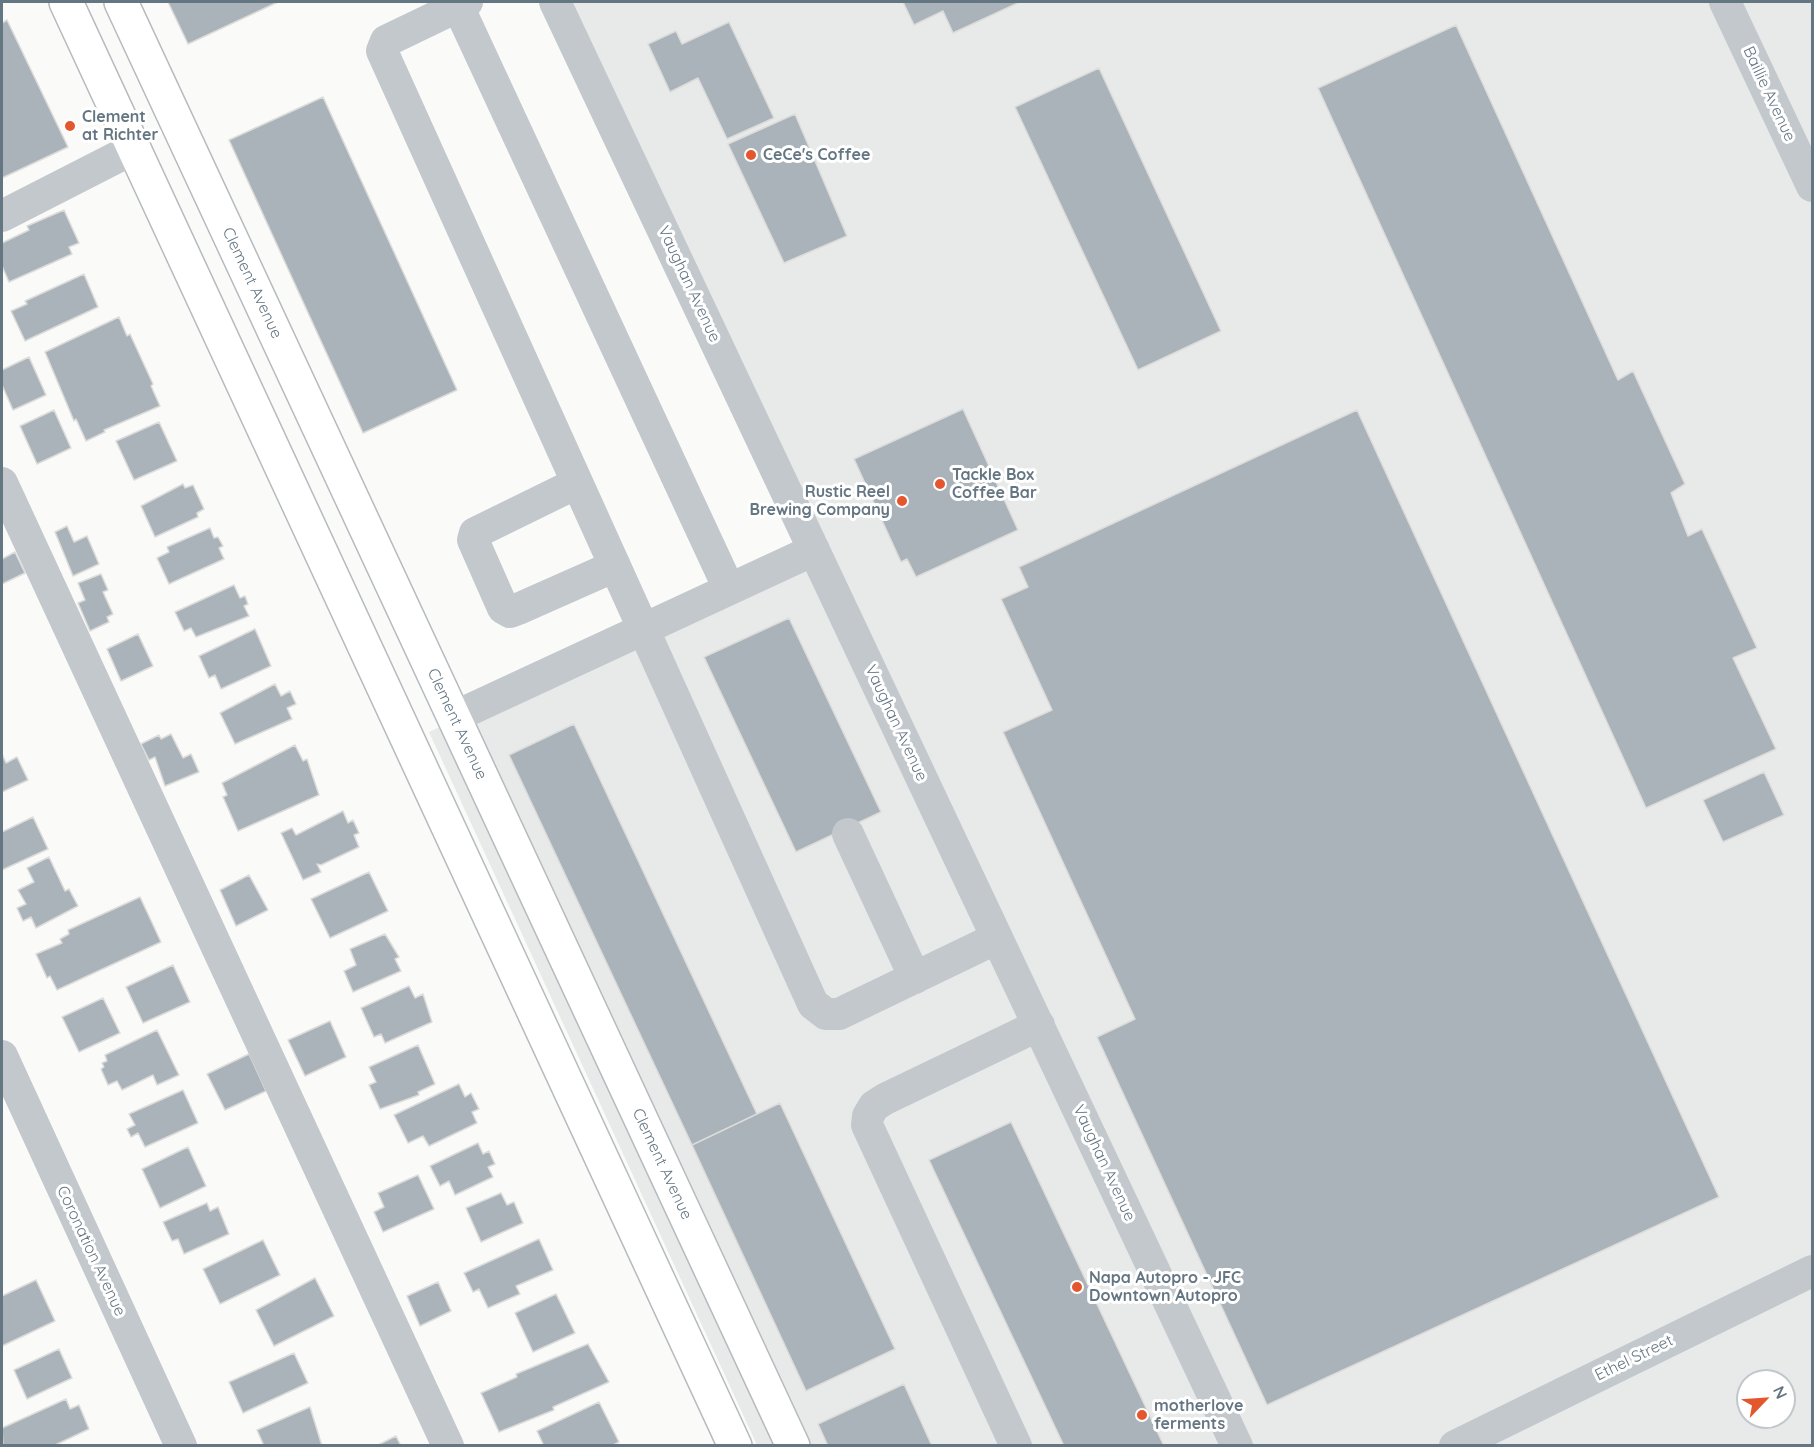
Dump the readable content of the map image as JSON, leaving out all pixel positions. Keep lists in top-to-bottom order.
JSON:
{
  "streets": {
    "main road": ["Clement Avenue"],
    "street": [
      "Baillie Avenue",
      "Vaughan Avenue",
      "Coronation Avenue",
      "Ethel Street"
    ]
  },
  "places": [
    "Clement at Richter",
    "CeCe's Coffee",
    "Tackle Box Coffee Bar",
    "Rustic Reel Brewing Company",
    "Napa Autopro - JFC Downtown Autopro",
    "motherlove ferments"
  ],
  "north": "top right"
}
